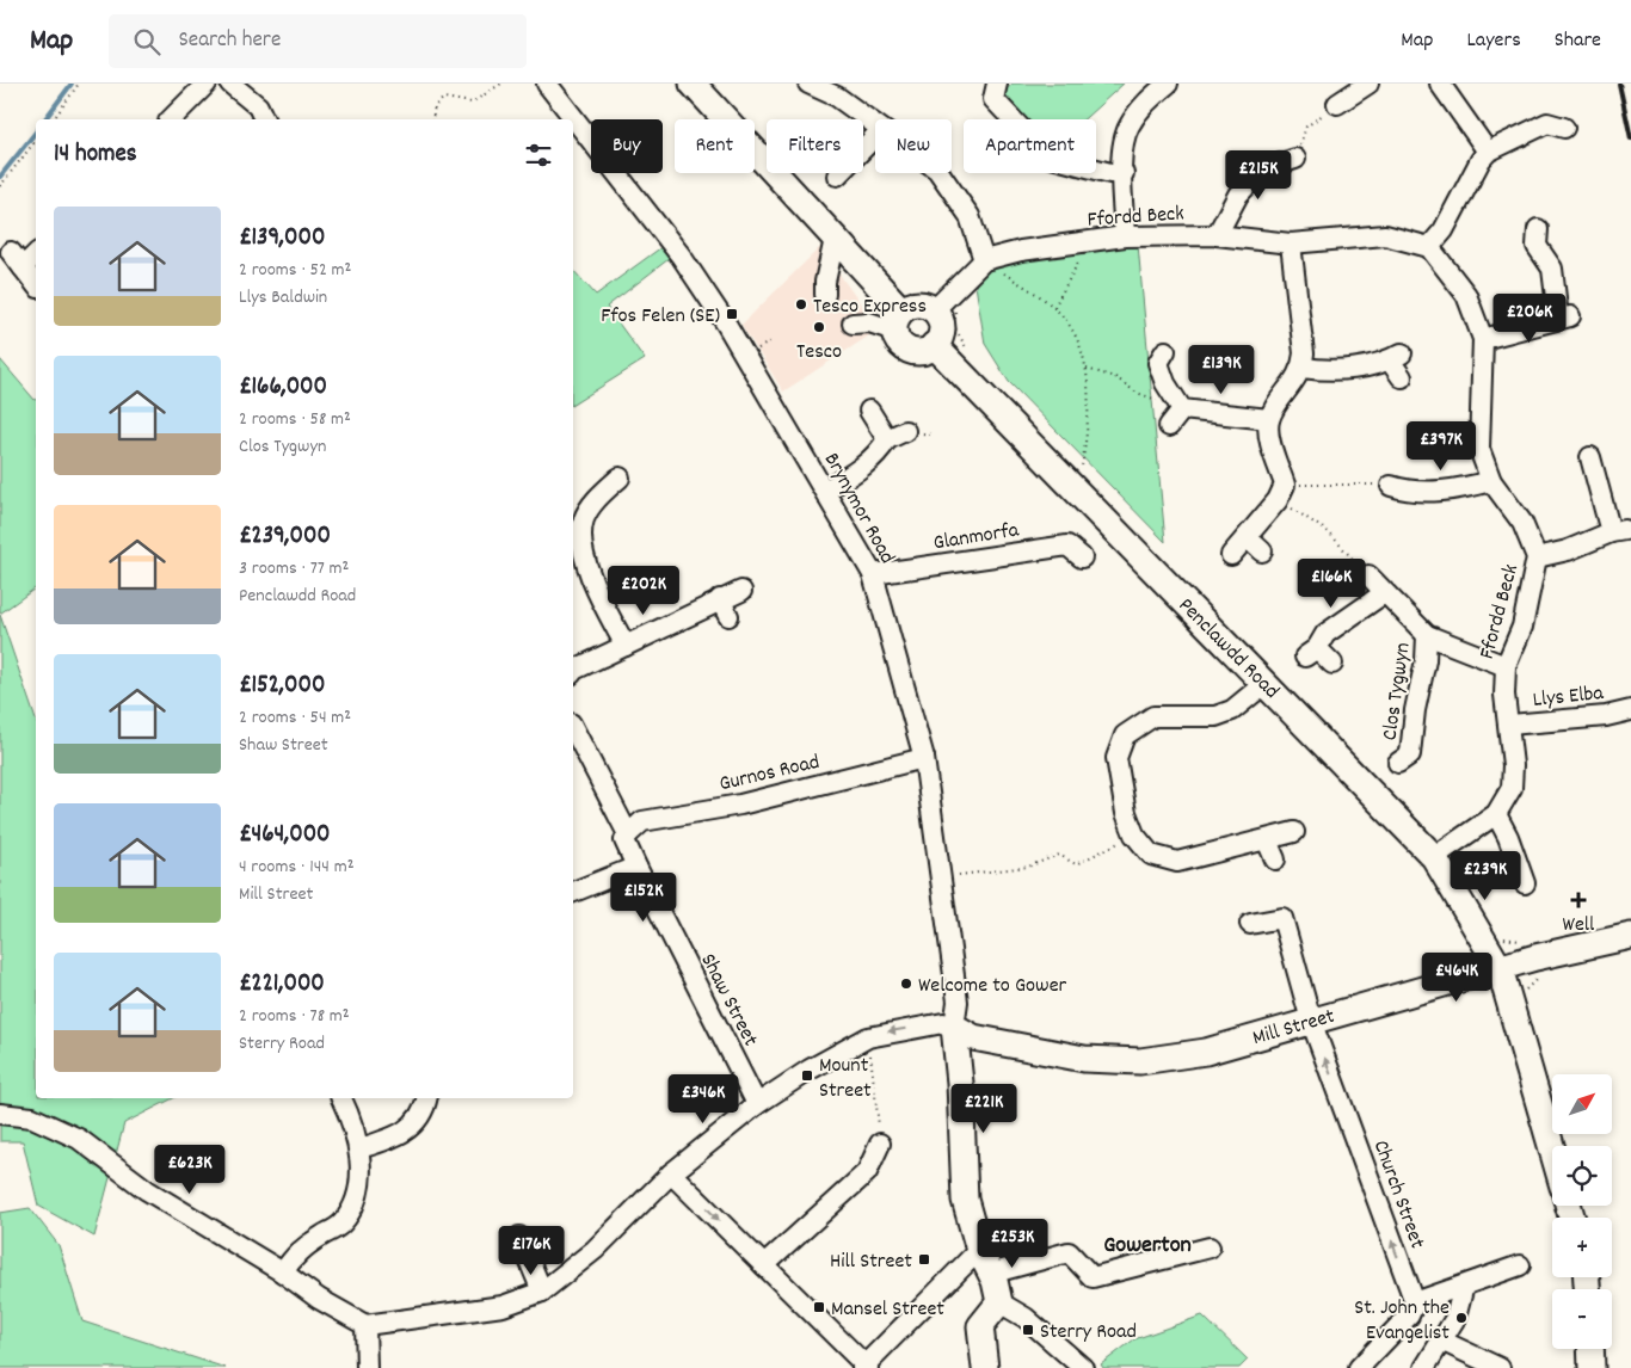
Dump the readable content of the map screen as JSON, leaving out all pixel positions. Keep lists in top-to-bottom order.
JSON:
{
  "streets": {
    "main road": ["Penclawdd Road", "Mill Street"],
    "street": [
      "Ffordd Beck",
      "Brynymor Road",
      "Glanmorfa",
      "Clos Tygwyn",
      "Llys Elba",
      "Gurnos Road",
      "Shaw Street",
      "Church Street"
    ]
  },
  "crossings": [
    ["Ffordd Beck", "Penclawdd Road"],
    ["Ffordd Beck", "Clos Tygwyn"],
    ["Ffordd Beck", "Llys Elba"],
    ["Brynymor Road", "Glanmorfa"],
    ["Brynymor Road", "Gurnos Road"],
    ["Brynymor Road", "Mill Street"],
    ["Penclawdd Road", "Mill Street"],
    ["Gurnos Road", "Shaw Street"],
    ["Mill Street", "Church Street"]
  ],
  "one_way": ["Church Street"],
  "districts": ["Gowerton"],
  "places": {
    "other": [
      "Tesco Express",
      "Tesco",
      "Welcome to Gower",
      "St. John the Evangelist"
    ],
    "transit": [
      "Ffos Felen (SE)",
      "Mount Street",
      "Hill Street",
      "Mansel Street",
      "Sterry Road"
    ],
    "health": ["Well"]
  },
  "north": "top right",
  "page": {
    "header": "Map",
    "search": "Search here",
    "nav": ["Map", "Layers", "Share"],
    "chip": [
      "Buy",
      "Rent",
      "Filters",
      "New",
      "Apartment"
    ],
    "heading": "14 homes",
    "price": [
      "£215K",
      "£206K",
      "£139K",
      "£397K",
      "£166K",
      "£202K",
      "£239K",
      "£152K",
      "£464K",
      "£346K",
      "£221K",
      "£623K",
      "£253K",
      "£176K"
    ],
    "list": [
      {
        "name": "£139,000",
        "note": "2 rooms · 52 m² · Llys Baldwin"
      },
      {
        "name": "£166,000",
        "note": "2 rooms · 58 m² · Clos Tygwyn"
      },
      {
        "name": "£239,000",
        "note": "3 rooms · 77 m² · Penclawdd Road"
      },
      {
        "name": "£152,000",
        "note": "2 rooms · 54 m² · Shaw Street"
      },
      {
        "name": "£464,000",
        "note": "4 rooms · 144 m² · Mill Street"
      },
      {
        "name": "£221,000",
        "note": "2 rooms · 78 m² · Sterry Road"
      }
    ],
    "map_buttons": ["+", "−"]
  }
}
